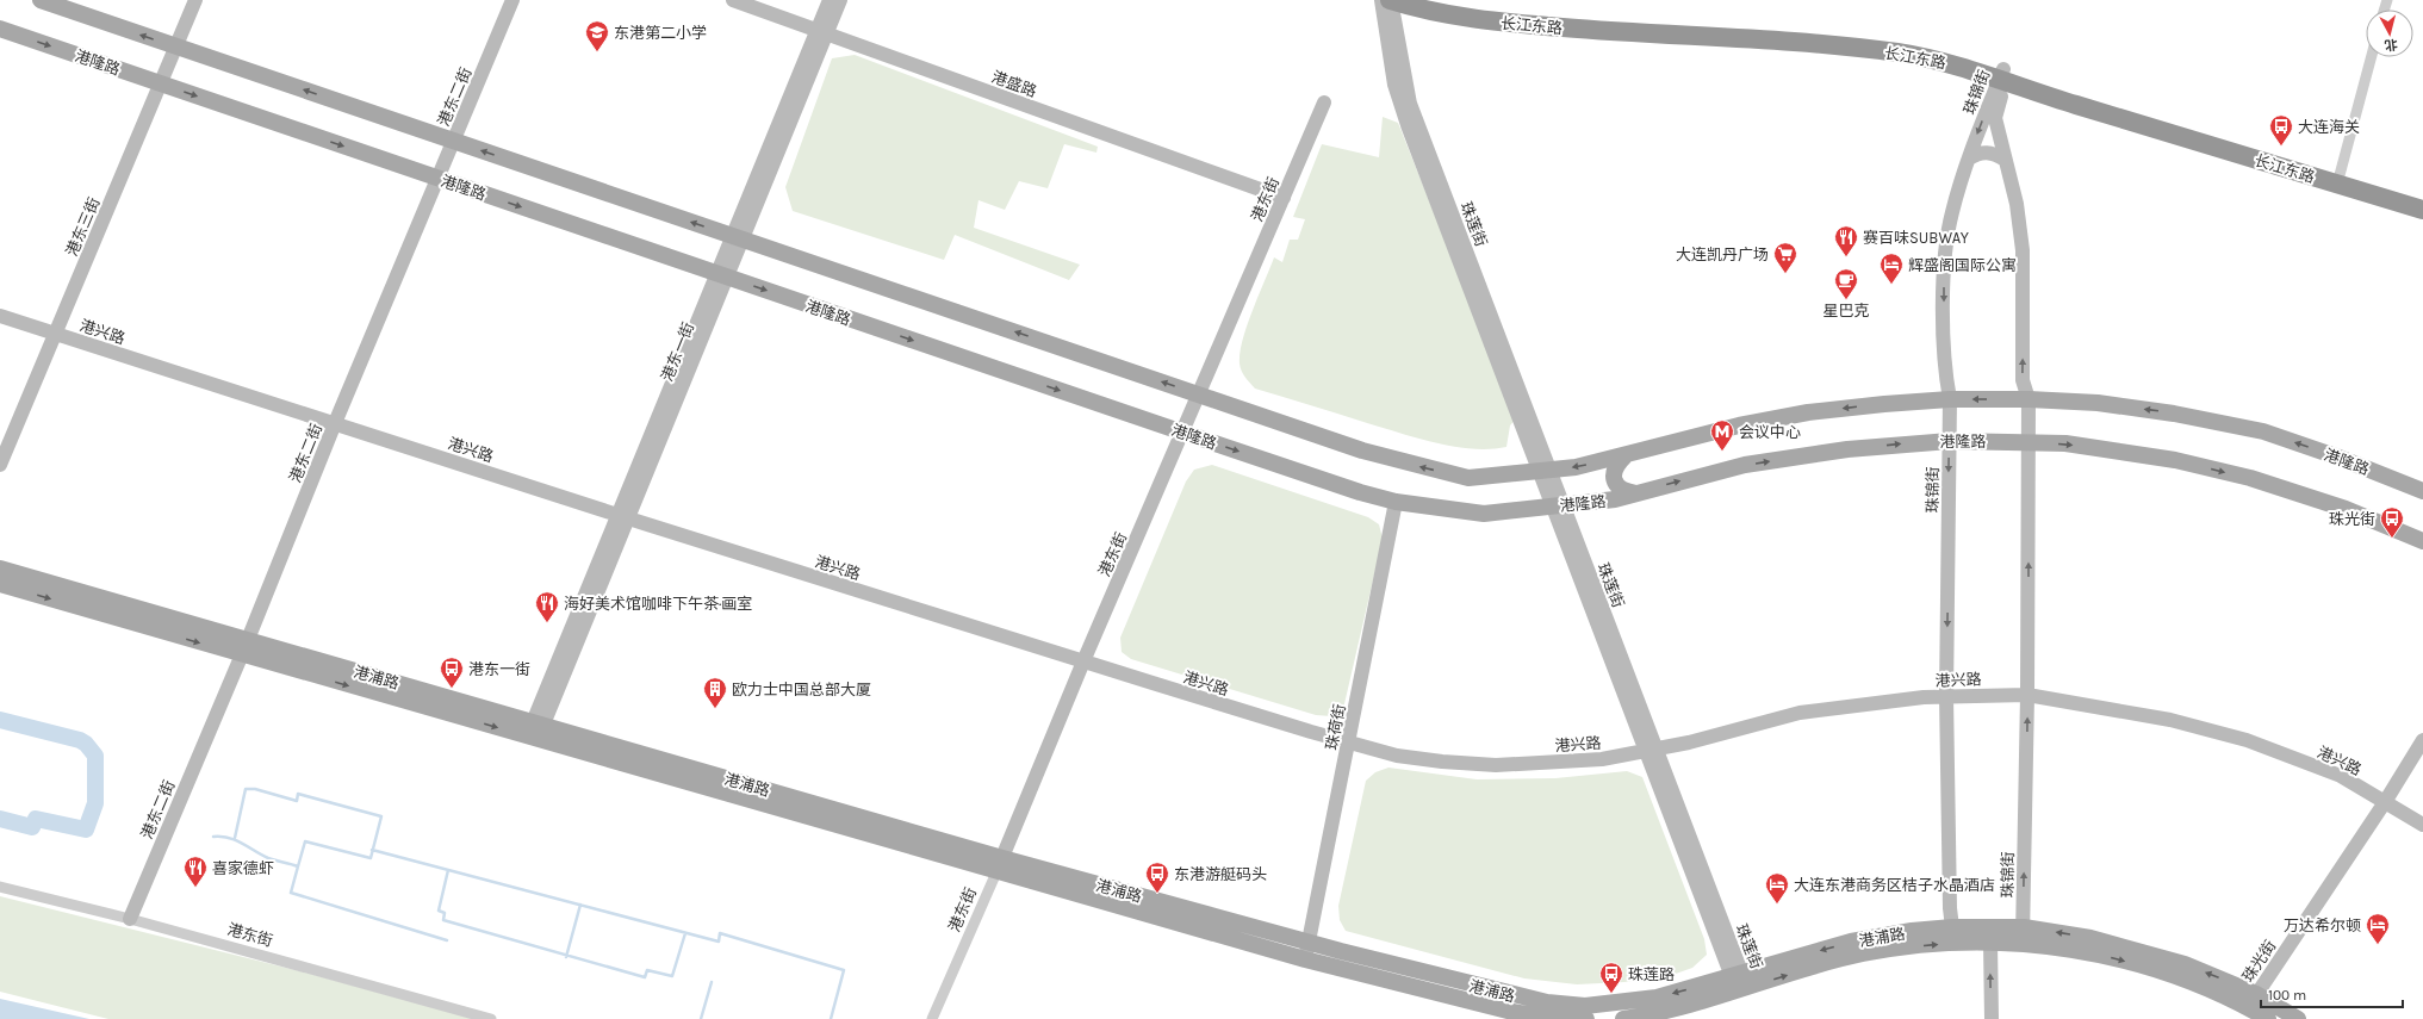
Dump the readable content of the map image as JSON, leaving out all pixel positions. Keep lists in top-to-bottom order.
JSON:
{
  "streets": {
    "highway": ["长江东路"],
    "main road": [
      "港隆路",
      "港盛路",
      "珠锦街",
      "港东二街",
      "港东街",
      "珠莲街",
      "港东三街",
      "港兴路",
      "港东一街",
      "港浦路",
      "珠荷街",
      "珠光街"
    ]
  },
  "crossings": [
    ["长江东路", "珠锦街"],
    ["长江东路", "珠莲街"],
    ["港隆路", "珠锦街"],
    ["港隆路", "港东二街"],
    ["港隆路", "港东街"],
    ["港隆路", "珠莲街"],
    ["港隆路", "港东三街"],
    ["港隆路", "港东一街"],
    ["港隆路", "珠荷街"],
    ["港盛路", "港东街"],
    ["港盛路", "港东一街"],
    ["珠锦街", "港兴路"],
    ["珠锦街", "港浦路"],
    ["港东二街", "港东街"],
    ["港东二街", "港兴路"],
    ["港东二街", "港浦路"],
    ["港东街", "港兴路"],
    ["港东街", "港浦路"],
    ["珠莲街", "港兴路"],
    ["珠莲街", "港浦路"],
    ["港东三街", "港兴路"],
    ["港兴路", "港东一街"],
    ["港兴路", "珠荷街"],
    ["港兴路", "珠光街"],
    ["港东一街", "港浦路"],
    ["港浦路", "珠荷街"],
    ["港浦路", "珠光街"]
  ],
  "places": {
    "school or university": ["东港第二小学"],
    "bus stop": [
      "大连海关",
      "珠光街",
      "港东一街",
      "东港游艇码头",
      "珠莲路"
    ],
    "restaurant": ["赛百味SUBWAY", "海好美术馆咖啡下午茶·画室", "喜家德虾"],
    "supermarket": ["大连凯丹广场"],
    "hotel": ["辉盛阁国际公寓", "大连东港商务区桔子水晶酒店", "万达希尔顿"],
    "cafe": ["星巴克"],
    "metro station": ["会议中心"],
    "building": ["欧力士中国总部大厦"]
  },
  "scale_bar": "100 m",
  "north": "bottom"
}
